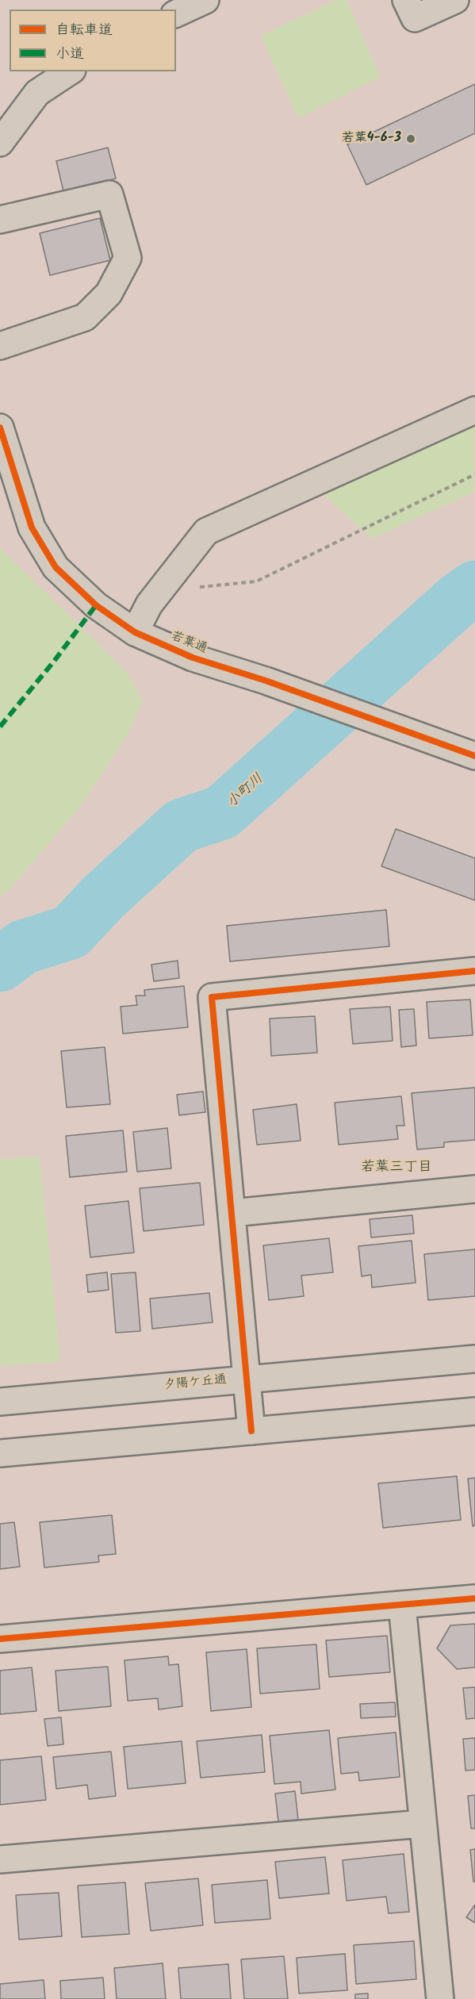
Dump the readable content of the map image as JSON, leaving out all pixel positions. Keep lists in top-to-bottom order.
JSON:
{
  "streets": {
    "street": ["若葉通", "夕陽ケ丘通"]
  },
  "districts": ["若葉三丁目"],
  "water": ["小町川"],
  "places": ["若葉4-6-3"],
  "legend": ["自転車道", "小道"]
}
